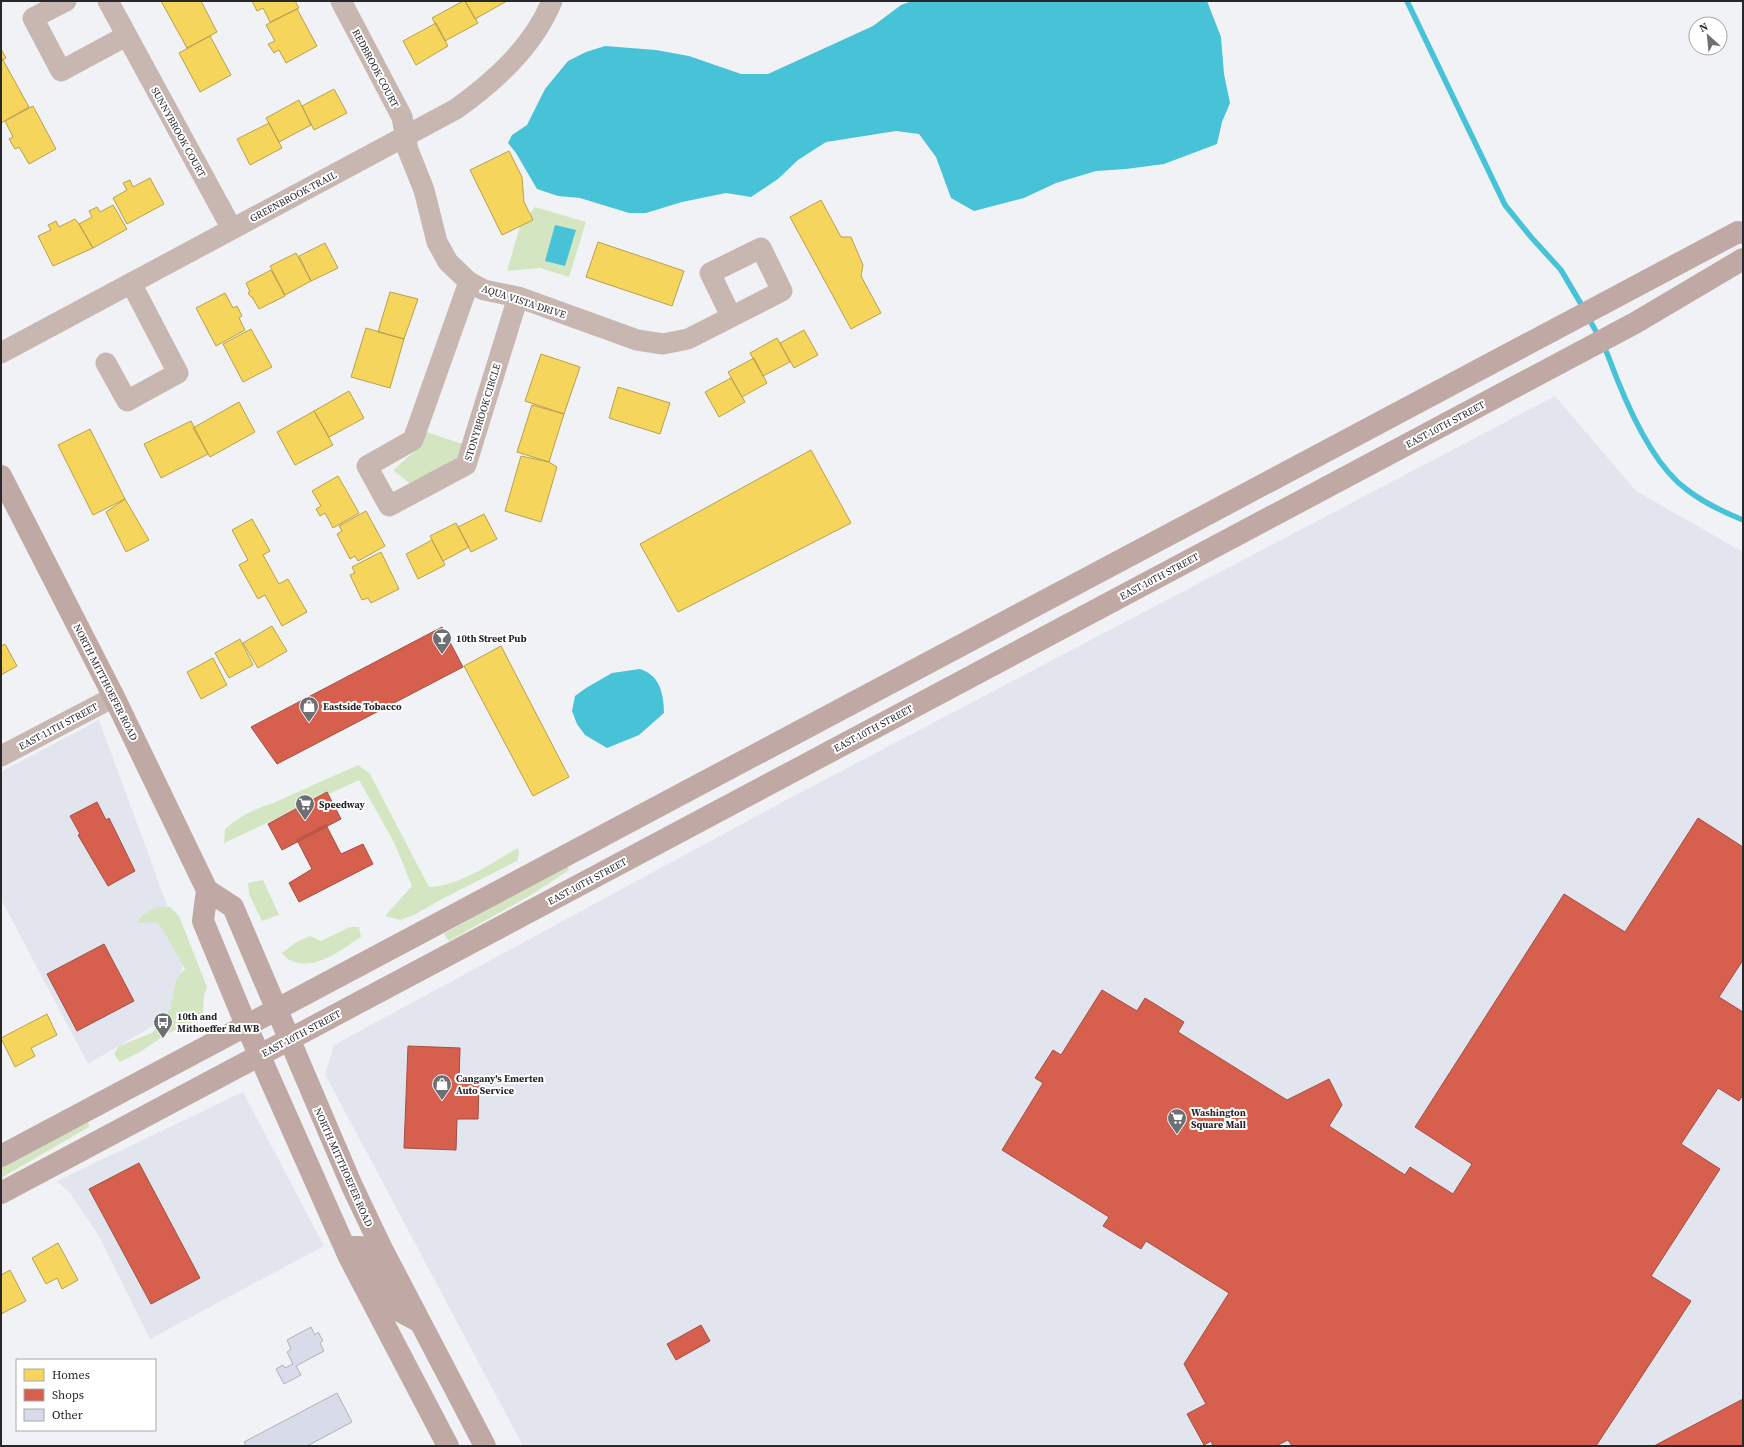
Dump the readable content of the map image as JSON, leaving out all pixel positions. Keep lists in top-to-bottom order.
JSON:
{
  "streets": {
    "main road": ["EAST 10TH STREET", "NORTH MITTHOEFER ROAD"],
    "street": [
      "REDBROOK COURT",
      "SUNNYBROOK COURT",
      "GREENBROOK TRAIL",
      "AQUA VISTA DRIVE",
      "STONYBROOK CIRCLE",
      "EAST 11TH STREET"
    ]
  },
  "crossings": [
    ["REDBROOK COURT", "GREENBROOK TRAIL"],
    ["REDBROOK COURT", "AQUA VISTA DRIVE"],
    ["SUNNYBROOK COURT", "GREENBROOK TRAIL"],
    ["GREENBROOK TRAIL", "AQUA VISTA DRIVE"],
    ["AQUA VISTA DRIVE", "STONYBROOK CIRCLE"],
    ["EAST 10TH STREET", "NORTH MITTHOEFER ROAD"],
    ["NORTH MITTHOEFER ROAD", "EAST 11TH STREET"]
  ],
  "places": {
    "bar": ["10th Street Pub"],
    "shop": ["Eastside Tobacco", "Cangany's Emerten Auto Service"],
    "supermarket": ["Speedway", "Washington Square Mall"],
    "bus stop": ["10th and Mithoeffer Rd WB"]
  },
  "legend": ["Homes", "Shops", "Other"],
  "north": "top left"
}
